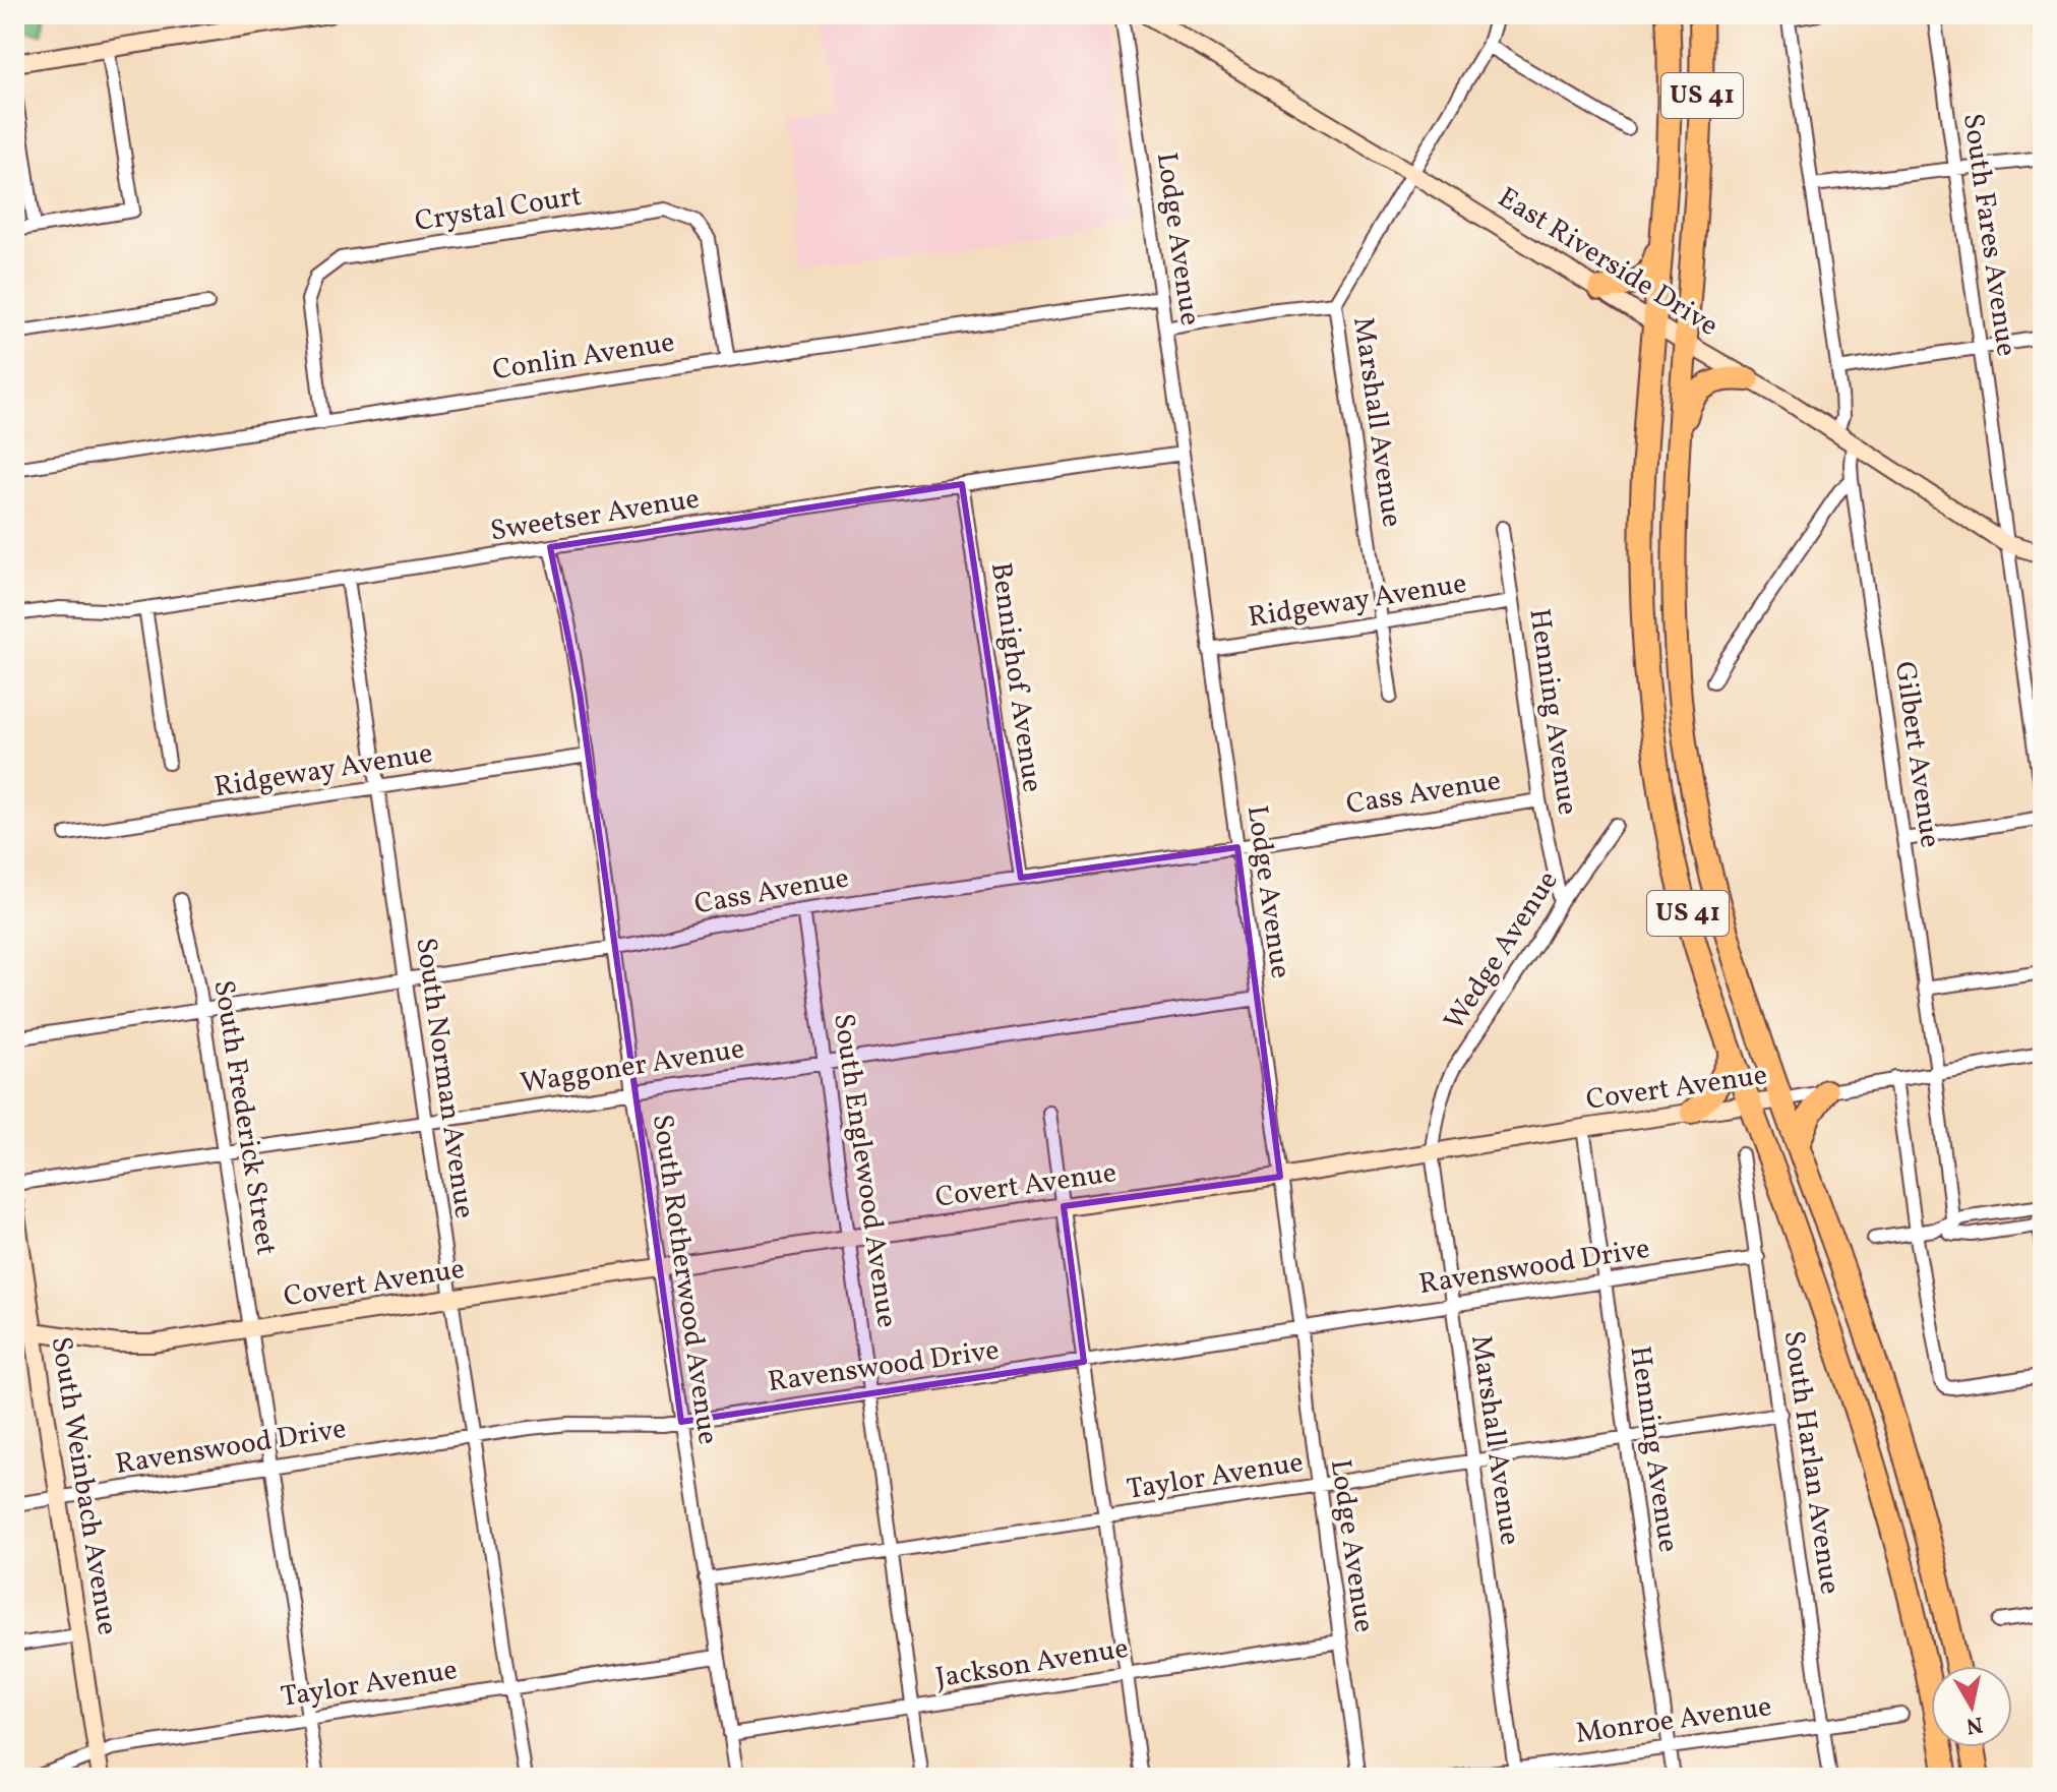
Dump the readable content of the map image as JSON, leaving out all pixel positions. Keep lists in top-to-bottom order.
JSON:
{
  "streets": {
    "highway": ["US 41"],
    "street": [
      "Crystal Court",
      "South Fares Avenue",
      "Lodge Avenue",
      "East Riverside Drive",
      "Conlin Avenue",
      "Marshall Avenue",
      "Sweetser Avenue",
      "Ridgeway Avenue",
      "Bennighof Avenue",
      "Henning Avenue",
      "Gilbert Avenue",
      "Cass Avenue",
      "Wedge Avenue",
      "Waggoner Avenue",
      "South Norman Avenue",
      "Covert Avenue",
      "South Frederick Street",
      "South Englewood Avenue",
      "Ravenswood Drive",
      "South Rotherwood Avenue",
      "South Harlan Avenue",
      "Taylor Avenue",
      "South Weinbach Avenue",
      "Jackson Avenue",
      "Monroe Avenue"
    ]
  },
  "crossings": [
    ["US 41", "East Riverside Drive"],
    ["US 41", "Covert Avenue"],
    ["Crystal Court", "Conlin Avenue"],
    ["South Fares Avenue", "East Riverside Drive"],
    ["Lodge Avenue", "Conlin Avenue"],
    ["Lodge Avenue", "Sweetser Avenue"],
    ["Lodge Avenue", "Ridgeway Avenue"],
    ["Lodge Avenue", "Cass Avenue"],
    ["Lodge Avenue", "Waggoner Avenue"],
    ["Lodge Avenue", "Covert Avenue"],
    ["Lodge Avenue", "Ravenswood Drive"],
    ["Lodge Avenue", "Taylor Avenue"],
    ["Lodge Avenue", "Jackson Avenue"],
    ["East Riverside Drive", "Marshall Avenue"],
    ["East Riverside Drive", "Gilbert Avenue"],
    ["Marshall Avenue", "Ridgeway Avenue"],
    ["Marshall Avenue", "Wedge Avenue"],
    ["Marshall Avenue", "Covert Avenue"],
    ["Marshall Avenue", "Ravenswood Drive"],
    ["Marshall Avenue", "Taylor Avenue"],
    ["Marshall Avenue", "Monroe Avenue"],
    ["Sweetser Avenue", "Bennighof Avenue"],
    ["Sweetser Avenue", "South Norman Avenue"],
    ["Sweetser Avenue", "South Rotherwood Avenue"],
    ["Ridgeway Avenue", "Henning Avenue"],
    ["Ridgeway Avenue", "South Norman Avenue"],
    ["Ridgeway Avenue", "South Rotherwood Avenue"],
    ["Bennighof Avenue", "Cass Avenue"],
    ["Henning Avenue", "Cass Avenue"],
    ["Henning Avenue", "Wedge Avenue"],
    ["Henning Avenue", "Covert Avenue"],
    ["Henning Avenue", "Ravenswood Drive"],
    ["Henning Avenue", "Taylor Avenue"],
    ["Henning Avenue", "Monroe Avenue"],
    ["Gilbert Avenue", "Covert Avenue"],
    ["Cass Avenue", "South Norman Avenue"],
    ["Cass Avenue", "South Frederick Street"],
    ["Cass Avenue", "South Englewood Avenue"],
    ["Cass Avenue", "South Rotherwood Avenue"],
    ["Waggoner Avenue", "South Norman Avenue"],
    ["Waggoner Avenue", "South Frederick Street"],
    ["Waggoner Avenue", "South Englewood Avenue"],
    ["Waggoner Avenue", "South Rotherwood Avenue"],
    ["South Norman Avenue", "Covert Avenue"],
    ["South Norman Avenue", "Ravenswood Drive"],
    ["South Norman Avenue", "Taylor Avenue"],
    ["Covert Avenue", "South Frederick Street"],
    ["Covert Avenue", "South Englewood Avenue"],
    ["Covert Avenue", "South Rotherwood Avenue"],
    ["Covert Avenue", "South Weinbach Avenue"],
    ["South Frederick Street", "Ravenswood Drive"],
    ["South Frederick Street", "Taylor Avenue"],
    ["South Englewood Avenue", "Ravenswood Drive"],
    ["South Englewood Avenue", "Taylor Avenue"],
    ["South Englewood Avenue", "Jackson Avenue"],
    ["Ravenswood Drive", "South Rotherwood Avenue"],
    ["Ravenswood Drive", "South Harlan Avenue"],
    ["Ravenswood Drive", "South Weinbach Avenue"],
    ["South Rotherwood Avenue", "Taylor Avenue"],
    ["South Rotherwood Avenue", "Jackson Avenue"],
    ["South Harlan Avenue", "Taylor Avenue"],
    ["South Harlan Avenue", "Monroe Avenue"],
    ["Taylor Avenue", "South Weinbach Avenue"]
  ],
  "north": "bottom"
}
